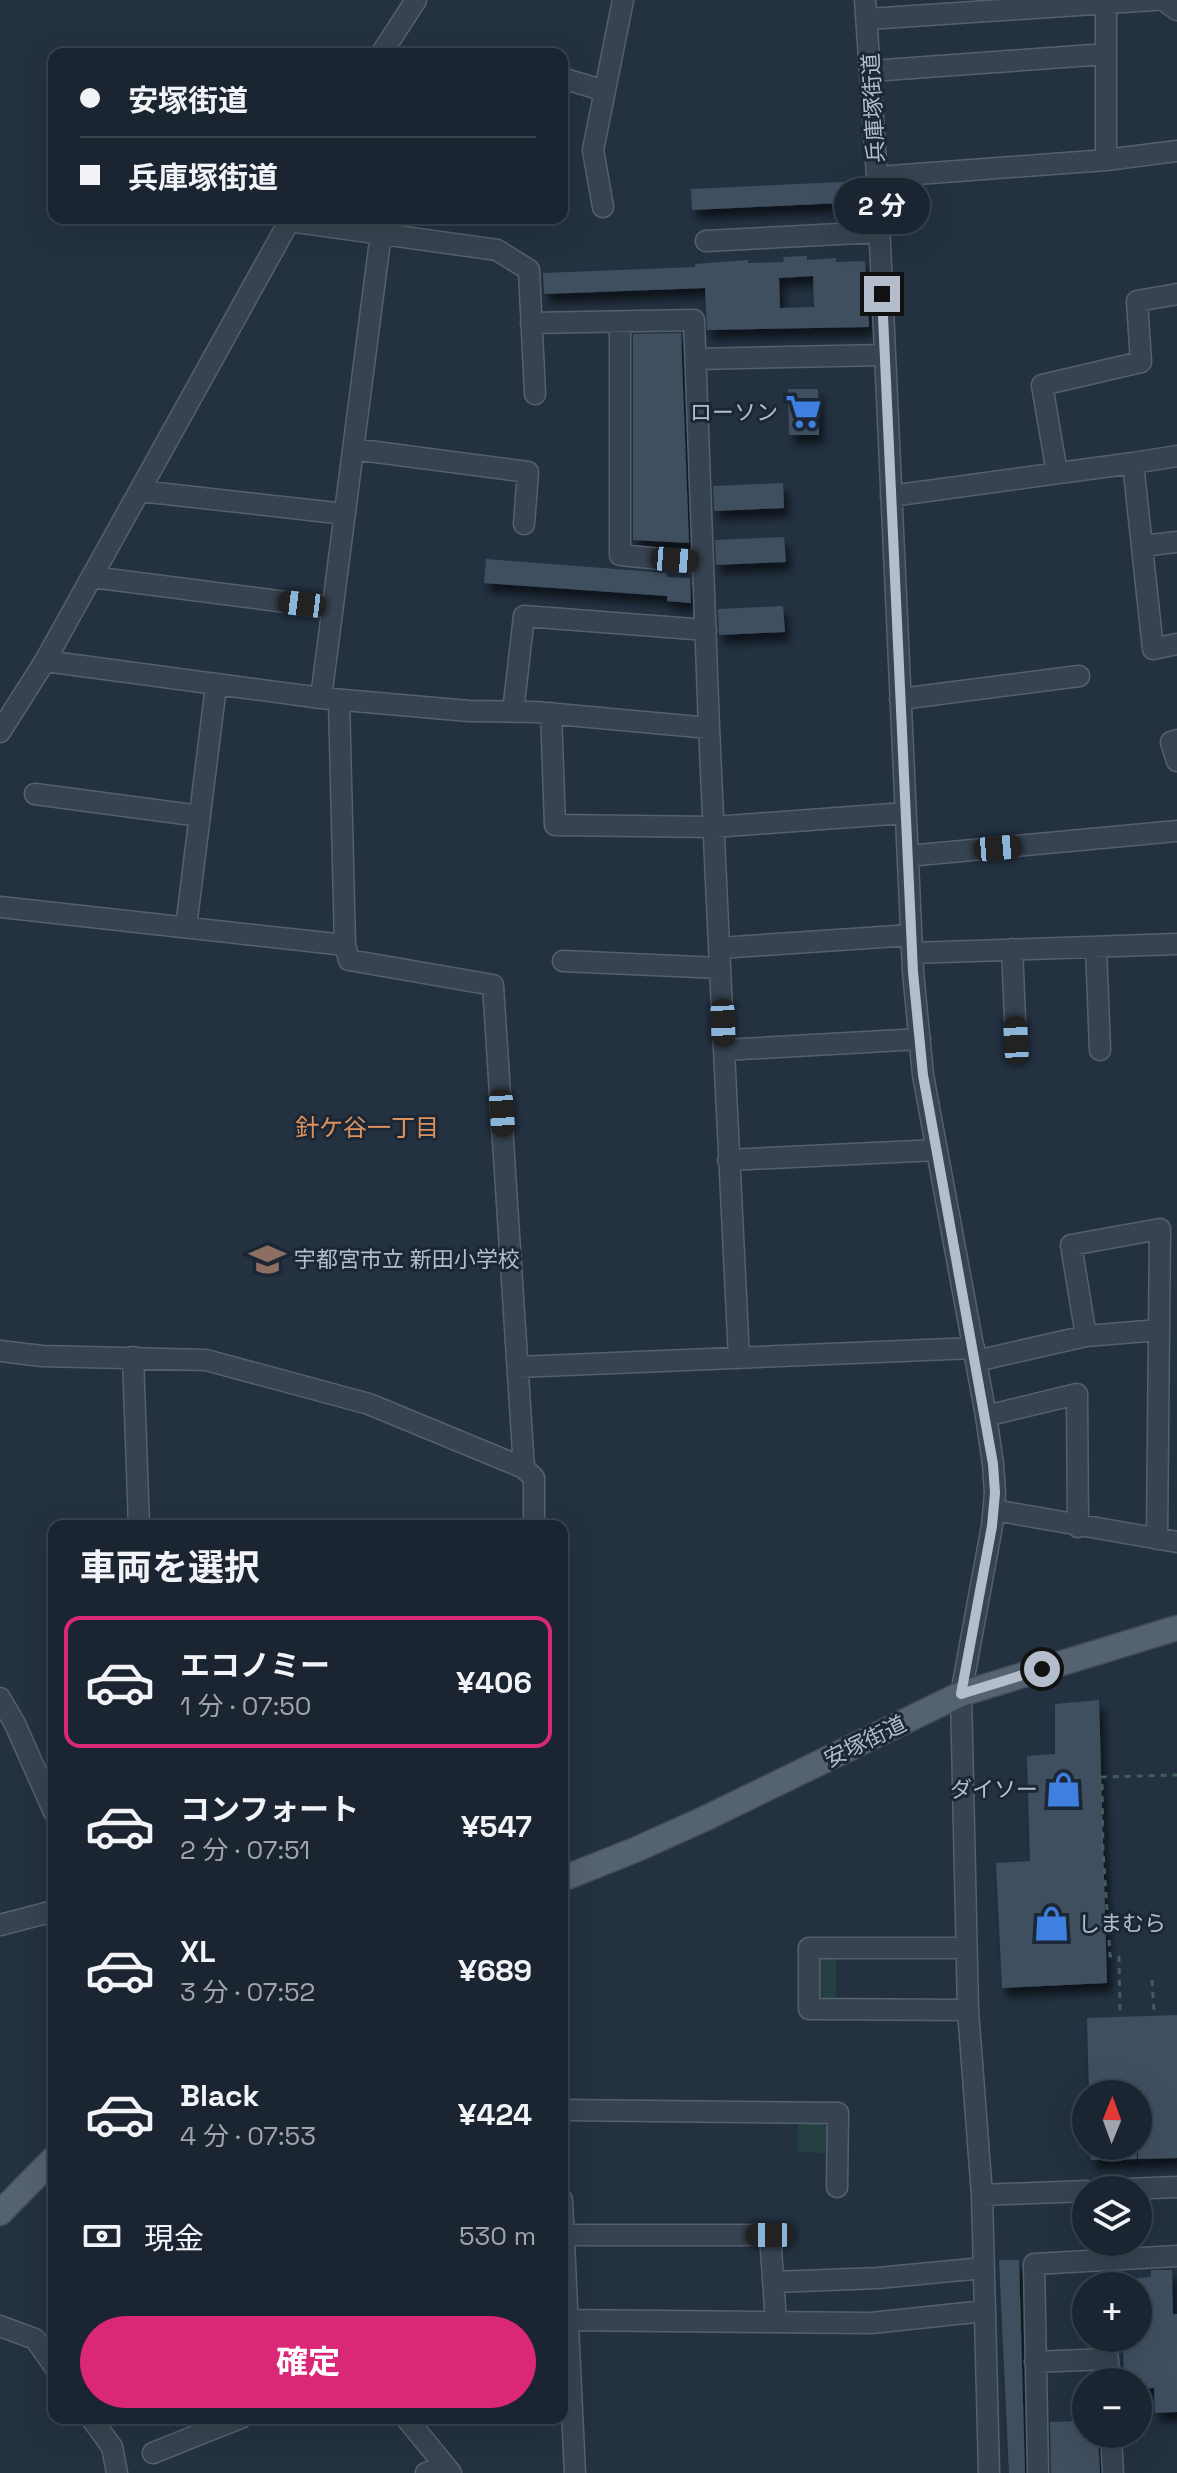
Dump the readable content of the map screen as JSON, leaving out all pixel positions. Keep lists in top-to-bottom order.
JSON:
{
  "streets": {
    "main road": ["安塚街道"],
    "street": ["兵庫塚街道"]
  },
  "crossings": [
    ["兵庫塚街道", "安塚街道"]
  ],
  "districts": ["針ケ谷一丁目"],
  "places": {
    "supermarket": ["ローソン"],
    "school or university": ["宇都宮市立 新田小学校"],
    "shop": ["ダイソー", "しまむら"]
  },
  "north": "top",
  "page": {
    "banner": ["安塚街道", "兵庫塚街道"],
    "bubble": "2 分",
    "heading": "車両を選択",
    "list": [
      {
        "name": "エコノミー",
        "note": "1 分 · 07:50",
        "value": "¥406"
      },
      {
        "name": "コンフォート",
        "note": "2 分 · 07:51",
        "value": "¥547"
      },
      {
        "name": "XL",
        "note": "3 分 · 07:52",
        "value": "¥689"
      },
      {
        "name": "Black",
        "note": "4 分 · 07:53",
        "value": "¥424"
      }
    ],
    "map_buttons": ["+", "−"],
    "pay": ["現金", "530 m"],
    "buttons": "確定"
  }
}
